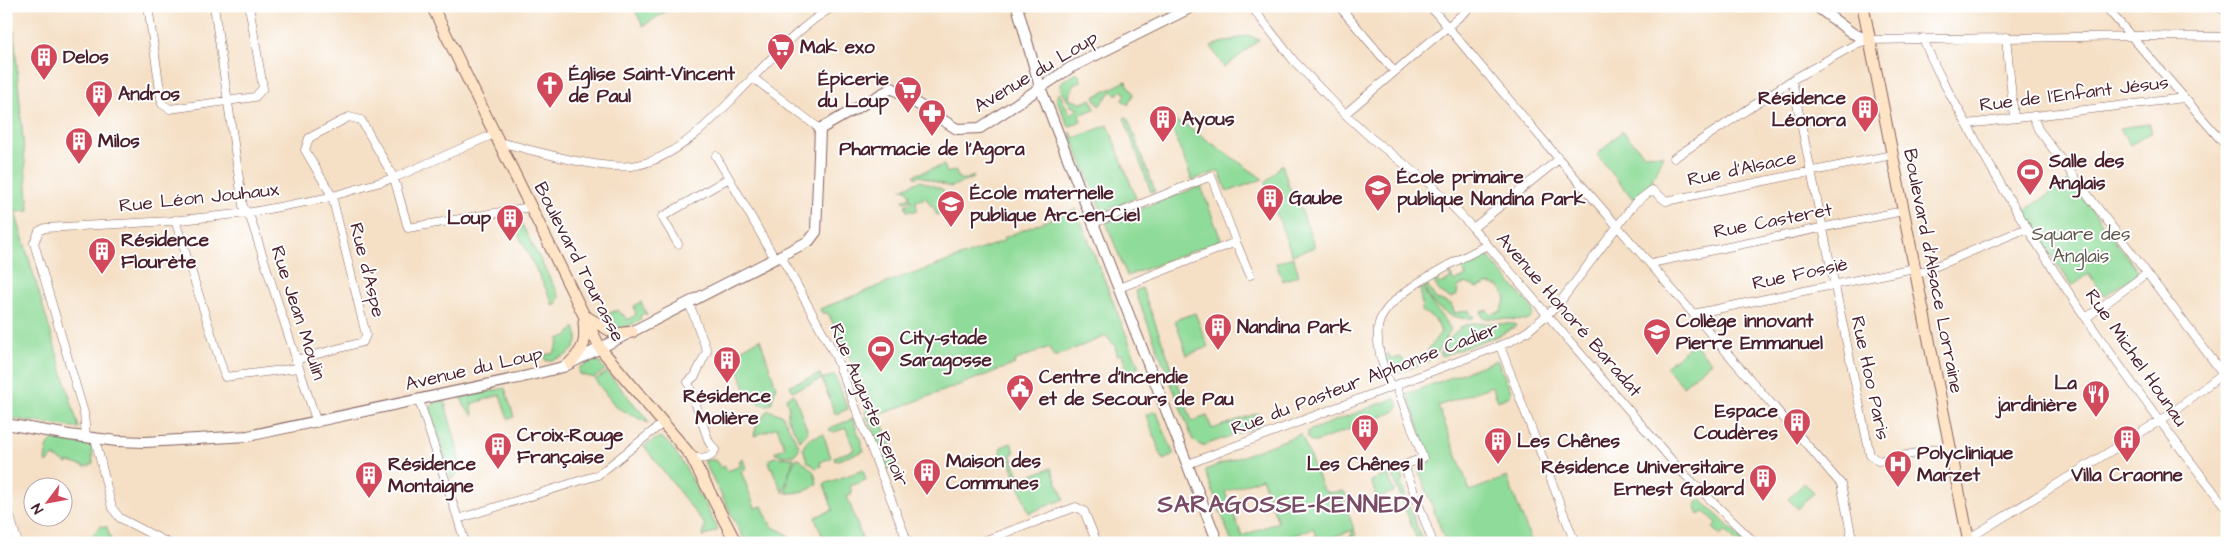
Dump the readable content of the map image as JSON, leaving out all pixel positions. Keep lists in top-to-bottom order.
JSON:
{
  "streets": {
    "main road": ["Boulevard Tourasse", "Boulevard d'Alsace Lorraine"],
    "street": [
      "Avenue du Loup",
      "Rue de l'Enfant Jésus",
      "Rue d'Alsace",
      "Rue Léon Jouhaux",
      "Rue Casteret",
      "Rue d'Aspe",
      "Rue Fossiè",
      "Rue Jean Moulin",
      "Avenue Honoré Baradat",
      "Rue Michel Hounau",
      "Rue Hoo Paris",
      "Rue du Pasteur Alphonse Cadier",
      "Rue Auguste Renoir"
    ]
  },
  "crossings": [
    ["Avenue du Loup", "Rue Léon Jouhaux"],
    ["Avenue du Loup", "Boulevard Tourasse"],
    ["Avenue du Loup", "Rue Jean Moulin"],
    ["Avenue du Loup", "Rue Auguste Renoir"],
    ["Rue de l'Enfant Jésus", "Rue Michel Hounau"],
    ["Rue d'Alsace", "Boulevard d'Alsace Lorraine"],
    ["Rue d'Alsace", "Rue du Pasteur Alphonse Cadier"],
    ["Rue Léon Jouhaux", "Boulevard Tourasse"],
    ["Rue Léon Jouhaux", "Rue d'Aspe"],
    ["Rue Léon Jouhaux", "Rue Jean Moulin"],
    ["Rue Casteret", "Boulevard d'Alsace Lorraine"],
    ["Rue d'Aspe", "Rue Jean Moulin"],
    ["Boulevard d'Alsace Lorraine", "Rue Fossiè"],
    ["Boulevard d'Alsace Lorraine", "Rue Hoo Paris"],
    ["Rue Fossiè", "Rue Michel Hounau"],
    ["Rue Fossiè", "Rue Hoo Paris"],
    ["Avenue Honoré Baradat", "Rue du Pasteur Alphonse Cadier"]
  ],
  "districts": ["SARAGOSSE-KENNEDY"],
  "parks": ["Square des Anglais"],
  "places": {
    "supermarket": ["Mak exo", "Épicerie du Loup"],
    "building": [
      "Delos",
      "Andros",
      "Résidence Léonora",
      "Ayous",
      "Milos",
      "Gaube",
      "Loup",
      "Résidence Flourète",
      "Nandina Park",
      "Résidence Molière",
      "Espace Coudères",
      "Les Chênes II",
      "Villa Craonne",
      "Les Chênes",
      "Croix-Rouge Française",
      "Maison des Communes",
      "Résidence Montaigne",
      "Résidence Universitaire Ernest Gabard"
    ],
    "church": ["Église Saint-Vincent de Paul"],
    "pharmacy": ["Pharmacie de l'Agora"],
    "sports": ["Salle des Anglais", "City-stade Saragosse"],
    "school or university": ["École primaire publique Nandina Park", "École maternelle publique Arc-en-Ciel", "Collège innovant Pierre Emmanuel"],
    "public building": ["Centre d'Incendie et de Secours de Pau"],
    "restaurant": ["La jardinière"],
    "hospital": ["Polyclinique Marzet"]
  },
  "north": "bottom left"
}
